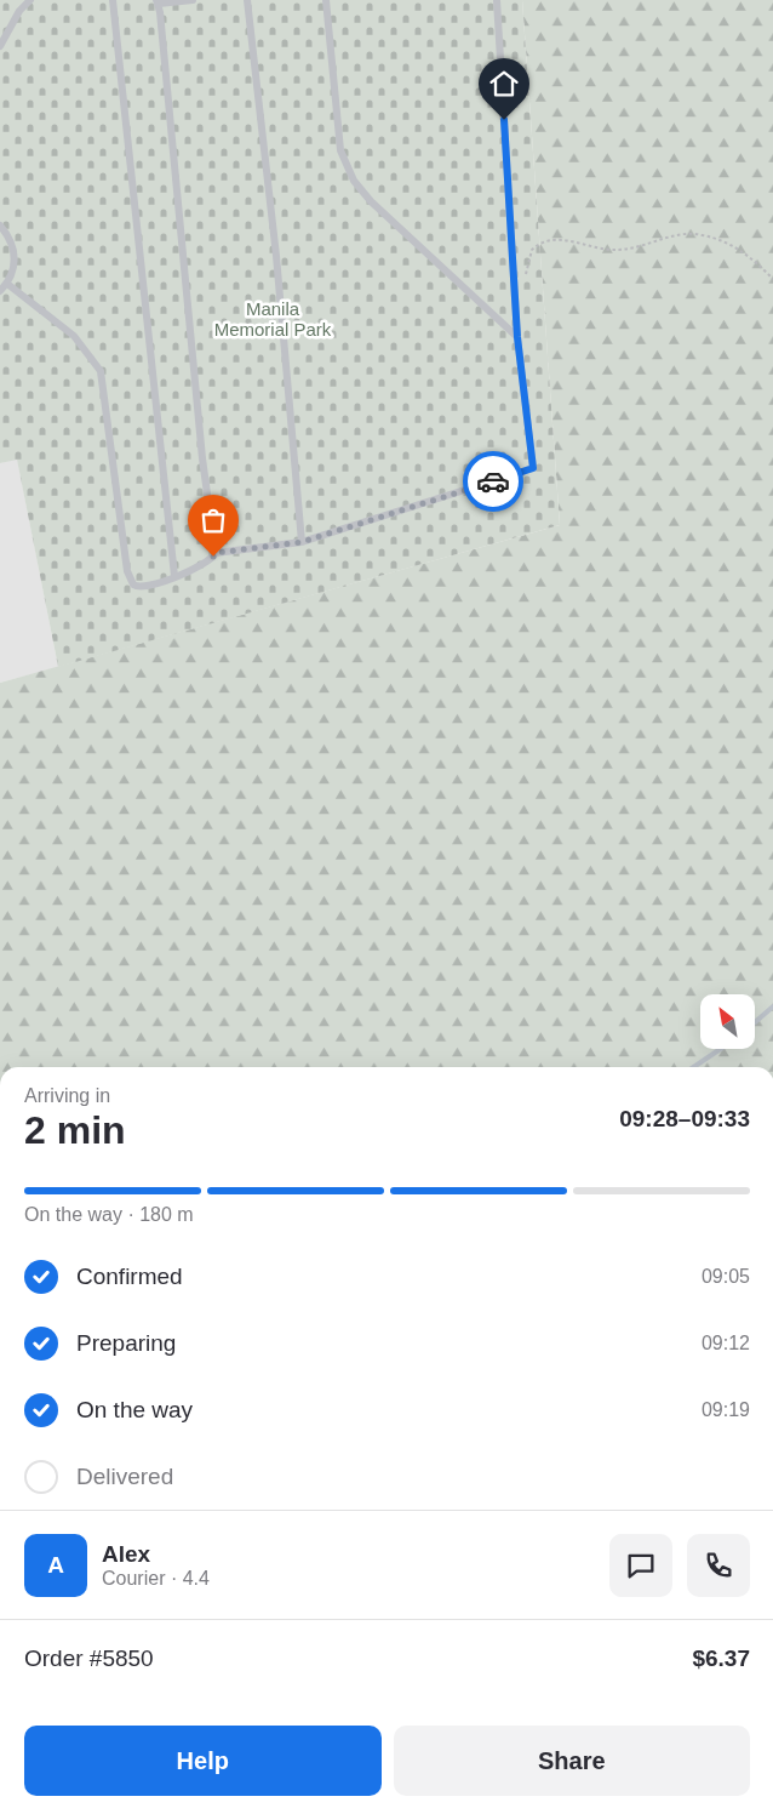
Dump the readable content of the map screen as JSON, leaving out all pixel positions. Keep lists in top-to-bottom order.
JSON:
{
  "parks": ["Manila Memorial Park"],
  "north": "top left",
  "page": {
    "heading": ["2 min", "Arriving in", "09:28–09:33"],
    "panel": [
      "Alex",
      "Courier · 4.4",
      "Order #5850",
      "$6.37"
    ],
    "bar": "On the way · 180 m",
    "list": [
      ["Confirmed", "09:05"],
      ["Preparing", "09:12"],
      ["On the way", "09:19"],
      "Delivered"
    ],
    "round": "A",
    "buttons": ["Help", "Share"]
  }
}
